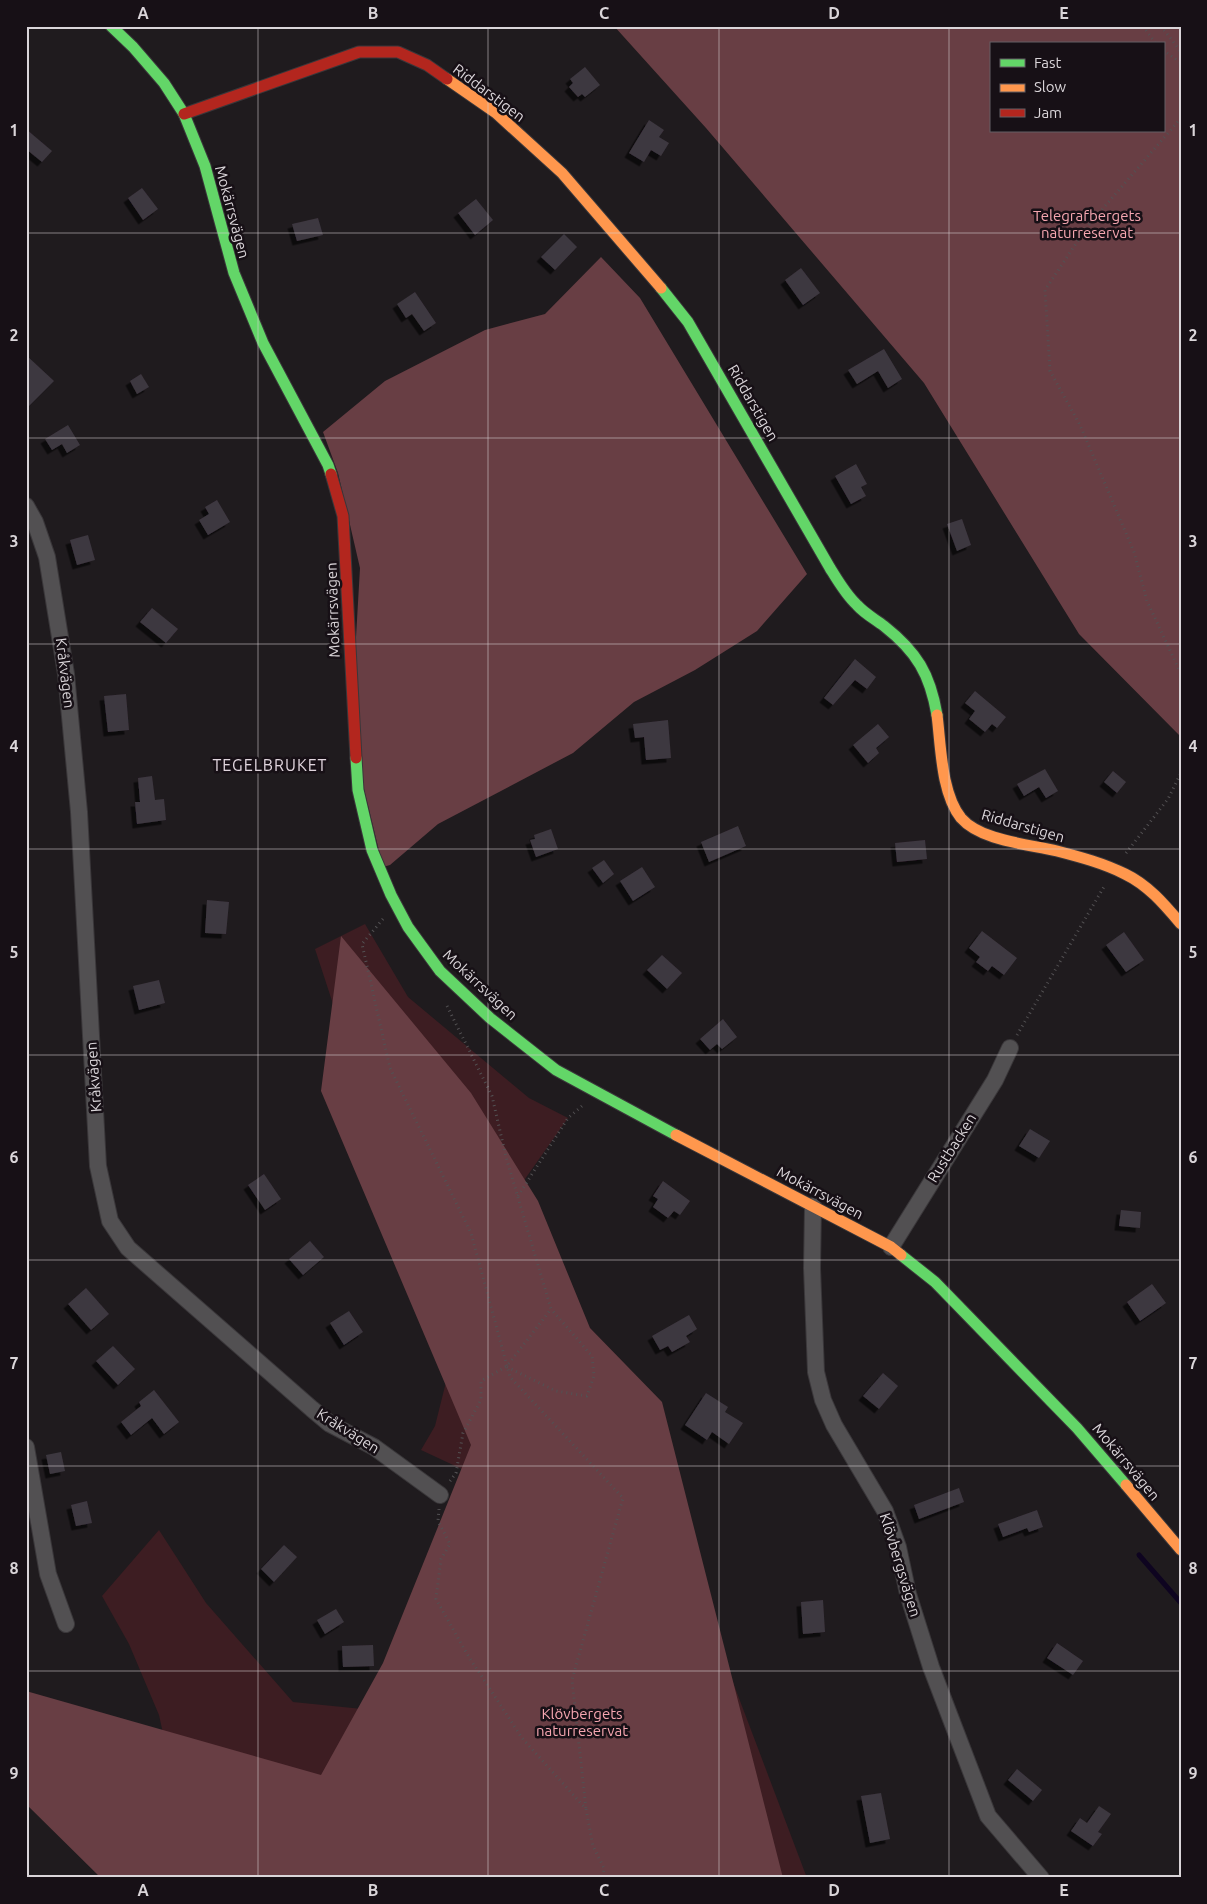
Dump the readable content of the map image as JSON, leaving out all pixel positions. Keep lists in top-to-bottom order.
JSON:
{
  "streets": {
    "street": [
      "Riddarstigen",
      "Mokärrsvägen",
      "Kråkvägen",
      "Rustbacken",
      "Klövbergsvägen"
    ]
  },
  "crossings": [
    ["Riddarstigen", "Mokärrsvägen"],
    ["Mokärrsvägen", "Rustbacken"],
    ["Mokärrsvägen", "Klövbergsvägen"]
  ],
  "districts": ["TEGELBRUKET"],
  "parks": ["Telegrafbergets naturreservat", "Klövbergets naturreservat"],
  "legend": ["Fast", "Slow", "Jam"],
  "grid": {
    "columns": [
      "A",
      "B",
      "C",
      "D",
      "E"
    ],
    "rows": [
      "1",
      "2",
      "3",
      "4",
      "5",
      "6",
      "7",
      "8",
      "9"
    ]
  }
}
